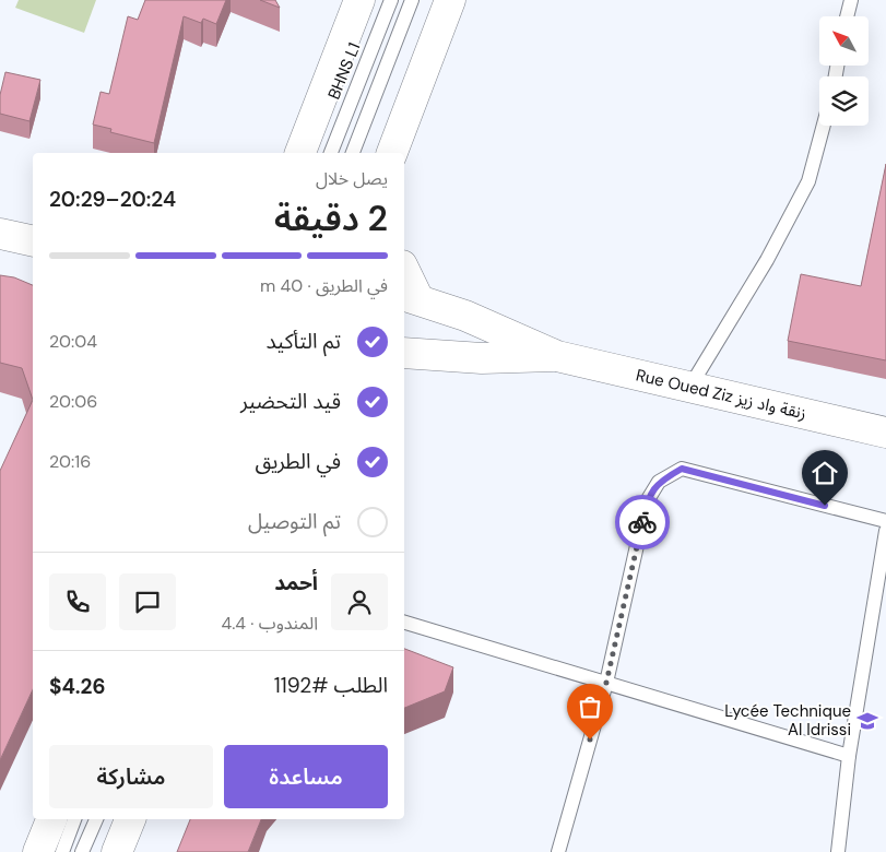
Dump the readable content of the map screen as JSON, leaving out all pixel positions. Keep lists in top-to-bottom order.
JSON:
{
  "streets": {
    "street": ["Rue Oued Ziz زنقة واد زيز"],
    "lane": ["BHNS L1"]
  },
  "places": {
    "school or university": ["Lycée Technique Al Idrissi"]
  },
  "north": "top left",
  "page": {
    "heading": ["2 دقيقة", "يصل خلال", "20:24–20:29"],
    "panel": [
      "أحمد",
      "المندوب · 4.4",
      "الطلب #1192",
      "$4.26"
    ],
    "bar": "في الطريق · 40 m",
    "list": [
      ["تم التأكيد", "20:04"],
      ["قيد التحضير", "20:06"],
      ["في الطريق", "20:16"],
      "تم التوصيل"
    ],
    "buttons": ["مساعدة", "مشاركة"]
  }
}
